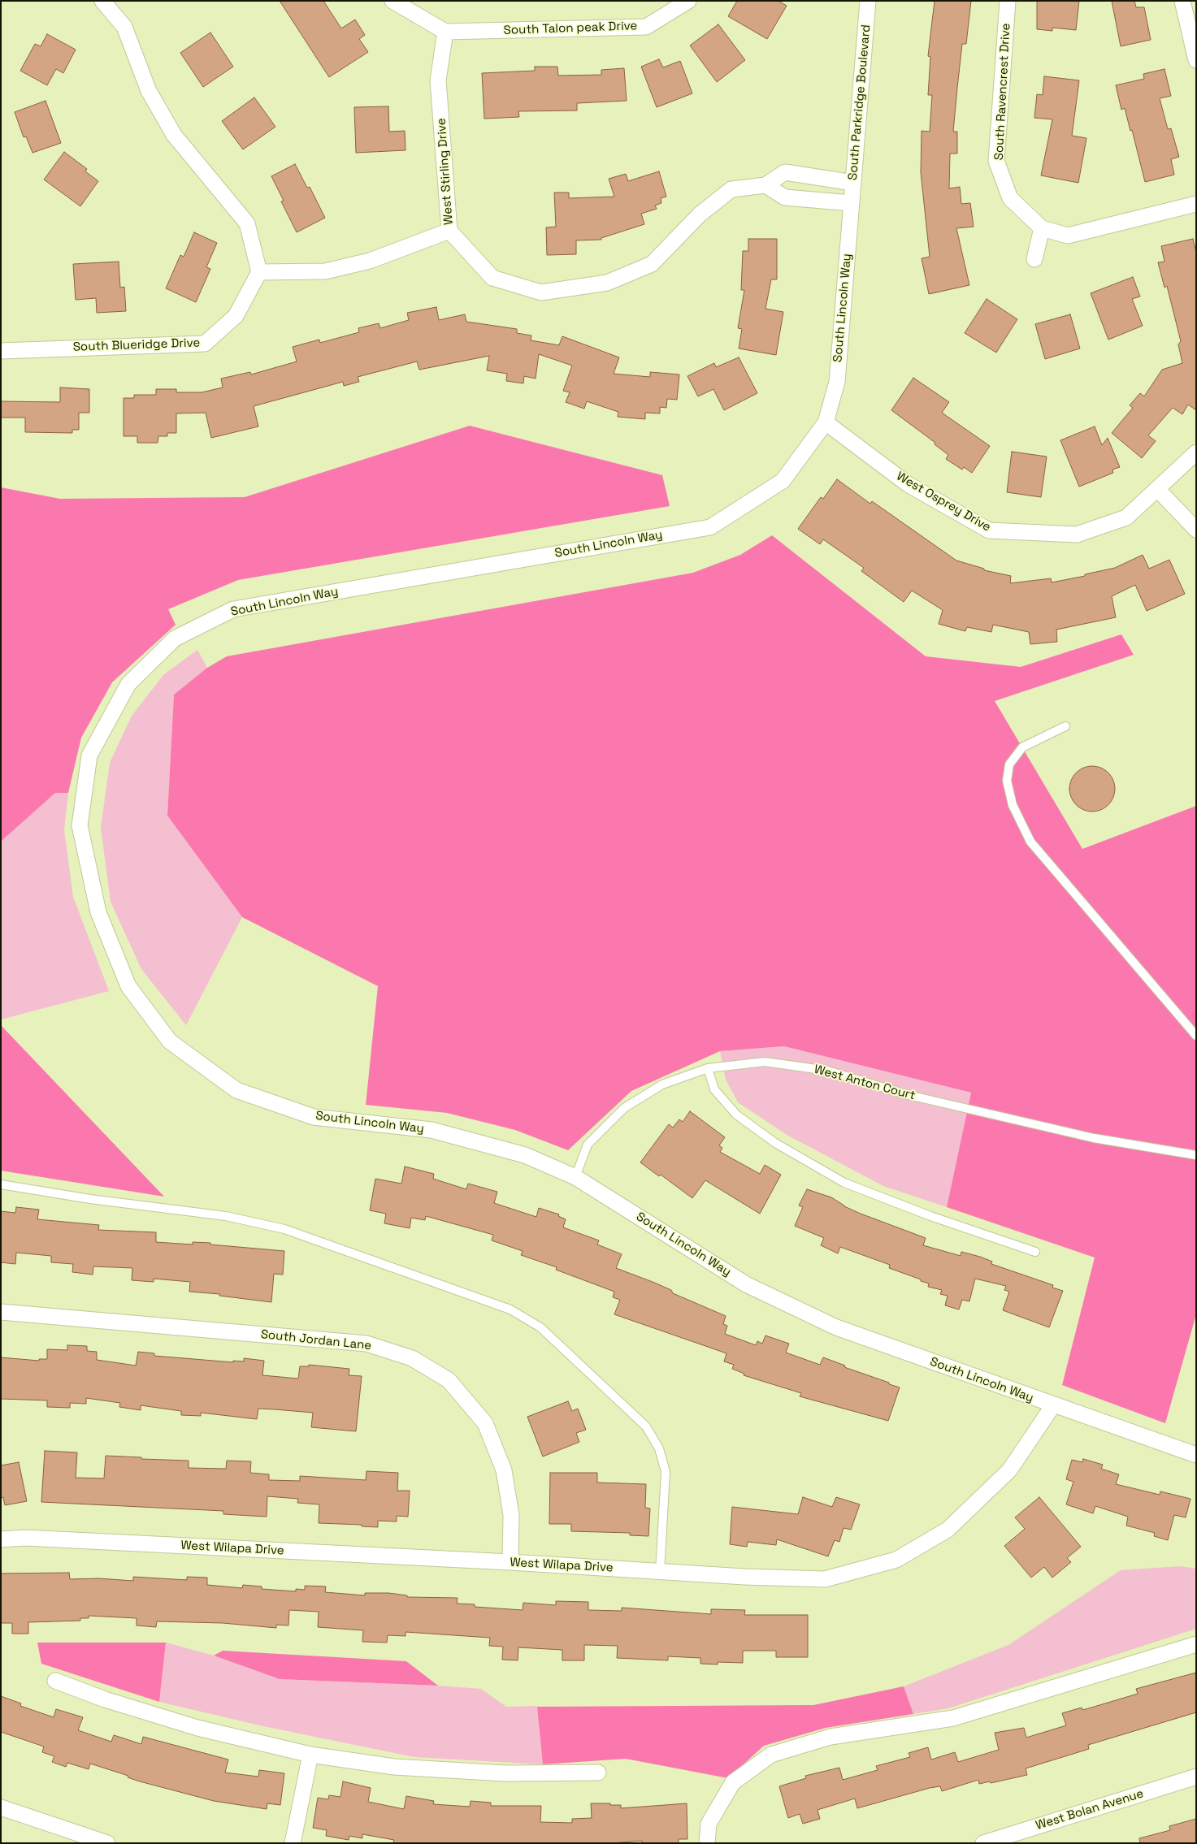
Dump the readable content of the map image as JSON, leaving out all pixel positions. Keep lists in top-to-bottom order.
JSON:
{
  "streets": {
    "street": [
      "South Talon peak Drive",
      "South Ravencrest Drive",
      "South Parkridge Boulevard",
      "West Stirling Drive",
      "South Lincoln Way",
      "South Blueridge Drive",
      "West Osprey Drive",
      "South Jordan Lane",
      "West Wilapa Drive",
      "West Bolan Avenue"
    ],
    "lane": ["West Anton Court"]
  },
  "crossings": [
    ["South Talon peak Drive", "West Stirling Drive"],
    ["South Parkridge Boulevard", "South Lincoln Way"],
    ["South Lincoln Way", "West Osprey Drive"],
    ["South Lincoln Way", "West Anton Court"],
    ["South Lincoln Way", "West Wilapa Drive"],
    ["South Jordan Lane", "West Wilapa Drive"]
  ]
}
